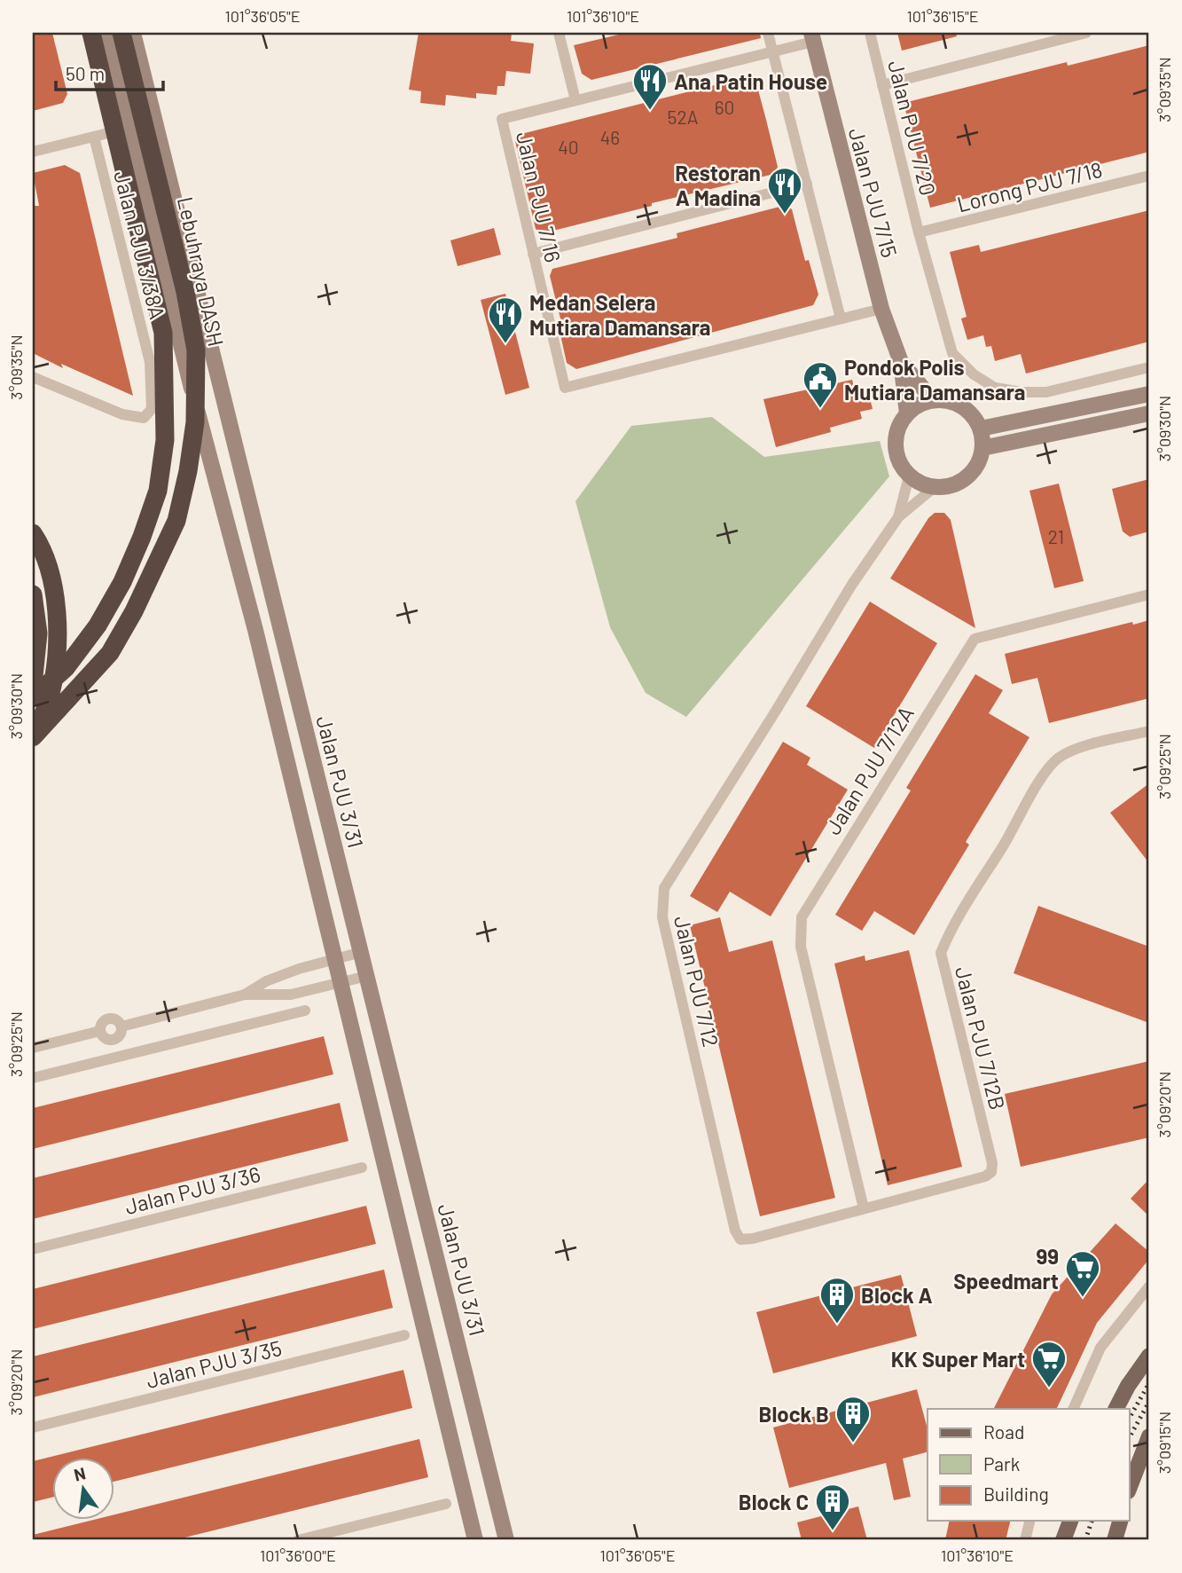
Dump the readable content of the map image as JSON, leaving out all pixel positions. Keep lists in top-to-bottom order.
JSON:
{
  "streets": {
    "highway": ["Lebuhraya DASH"],
    "street": [
      "Jalan PJU 7/20",
      "Lorong PJU 7/18",
      "Jalan PJU 7/15",
      "Jalan PJU 7/16",
      "Jalan PJU 3/38A",
      "Jalan PJU 7/12A",
      "Jalan PJU 3/31",
      "Jalan PJU 7/12",
      "Jalan PJU 7/12B",
      "Jalan PJU 3/36",
      "Jalan PJU 3/35"
    ]
  },
  "crossings": [
    ["Jalan PJU 7/20", "Lorong PJU 7/18"],
    ["Jalan PJU 7/15", "Jalan PJU 7/16"],
    ["Jalan PJU 7/15", "Jalan PJU 7/12"],
    ["Jalan PJU 7/12A", "Jalan PJU 7/12"],
    ["Jalan PJU 7/12A", "Jalan PJU 7/12B"],
    ["Jalan PJU 7/12", "Jalan PJU 7/12B"]
  ],
  "places": {
    "restaurant": ["Ana Patin House", "Restoran A Madina", "Medan Selera Mutiara Damansara"],
    "public building": ["Pondok Polis Mutiara Damansara"],
    "supermarket": ["99 Speedmart", "KK Super Mart"],
    "building": ["Block A", "Block B", "Block C"]
  },
  "house_numbers": [
    "60",
    "52A",
    "46",
    "40",
    "21"
  ],
  "legend": ["Road", "Park", "Building"],
  "scale_bar": "50 m",
  "north": "top",
  "coordinates": [
    "101°36'05\"E",
    "101°36'10\"E",
    "101°36'15\"E",
    "3°09'35\"N",
    "3°09'30\"N",
    "3°09'25\"N",
    "3°09'20\"N",
    "3°09'15\"N",
    "101°36'00\"E"
  ]
}
